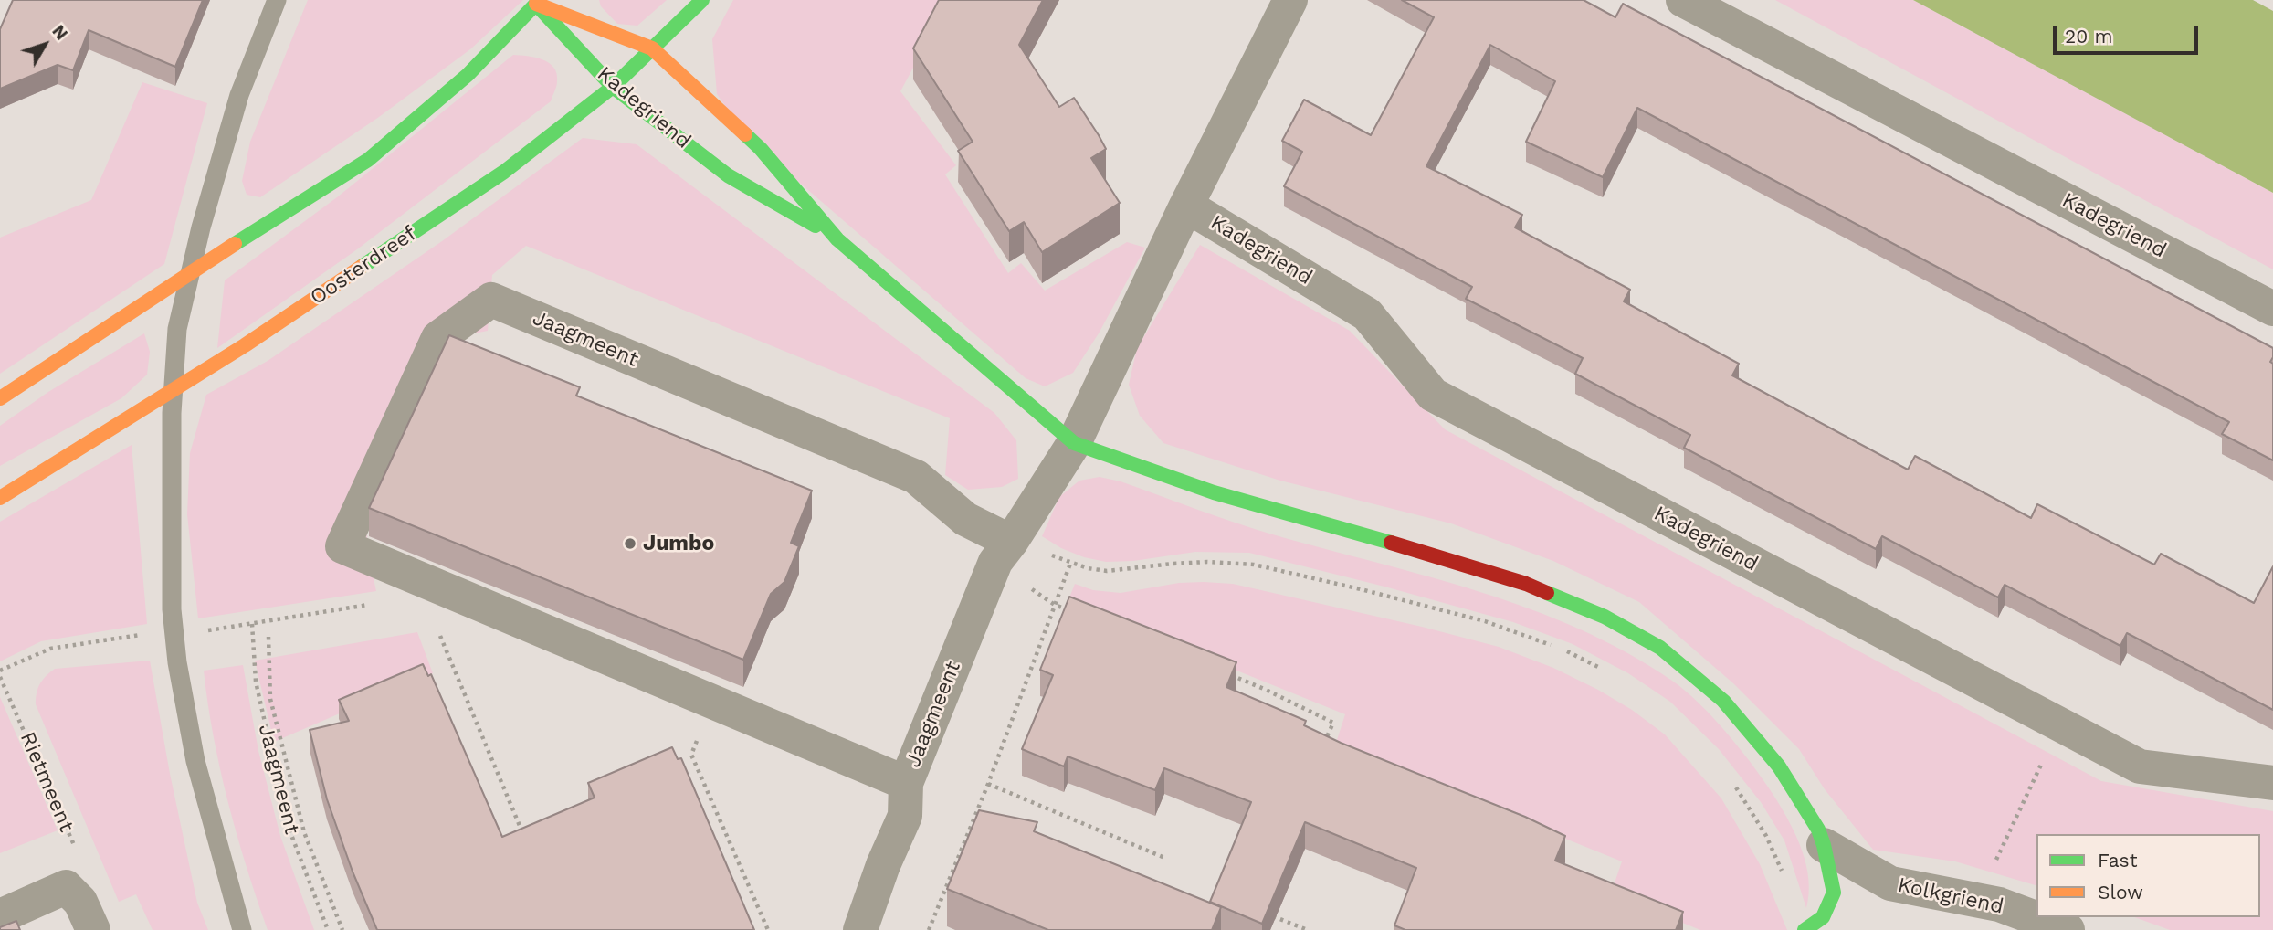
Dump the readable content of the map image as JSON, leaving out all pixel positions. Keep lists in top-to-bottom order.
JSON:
{
  "streets": {
    "street": [
      "Kadegriend",
      "Oosterdreef",
      "Jaagmeent",
      "Kolkgriend"
    ],
    "path": ["Rietmeent"]
  },
  "crossings": [
    ["Kadegriend", "Oosterdreef"],
    ["Kadegriend", "Jaagmeent"],
    ["Kadegriend", "Kolkgriend"]
  ],
  "places": ["Jumbo"],
  "legend": ["Fast", "Slow"],
  "scale_bar": "20 m",
  "north": "top right"
}
